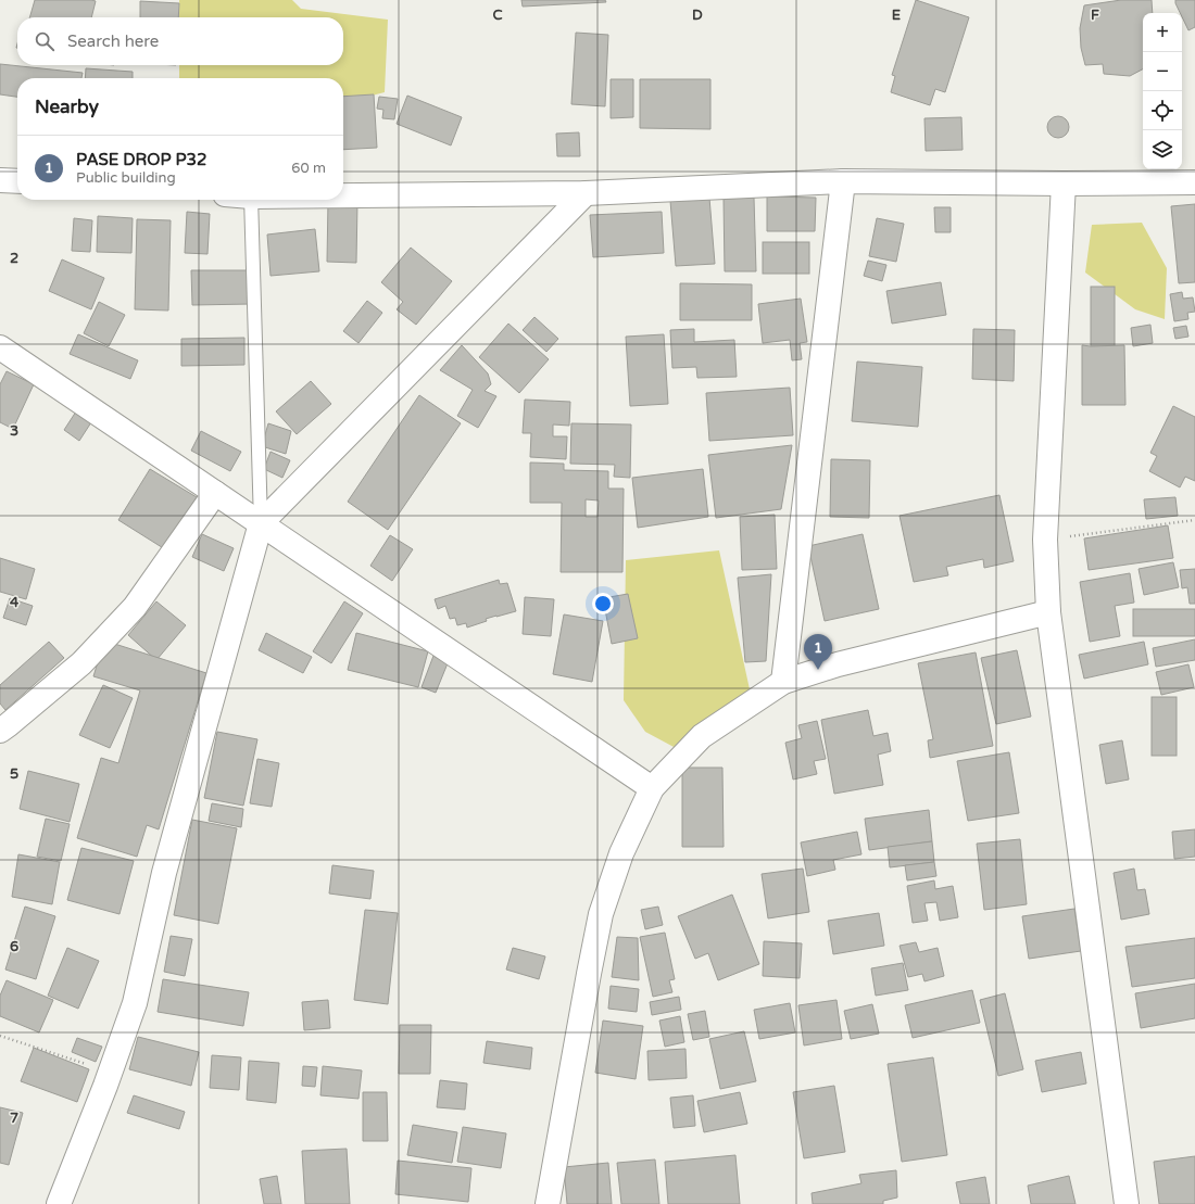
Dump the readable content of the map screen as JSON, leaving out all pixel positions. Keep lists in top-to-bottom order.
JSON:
{
  "page": {
    "map_buttons": ["+", "−"],
    "search": "Search here",
    "heading": "Nearby",
    "list": [
      {
        "mark": "1",
        "name": "PASE DROP P32",
        "note": "Public building",
        "value": "60 m"
      }
    ],
    "pins": "1"
  },
  "grid": {
    "columns": [
      "C",
      "D",
      "E",
      "F"
    ],
    "rows": [
      "2",
      "3",
      "4",
      "5",
      "6",
      "7"
    ]
  }
}
